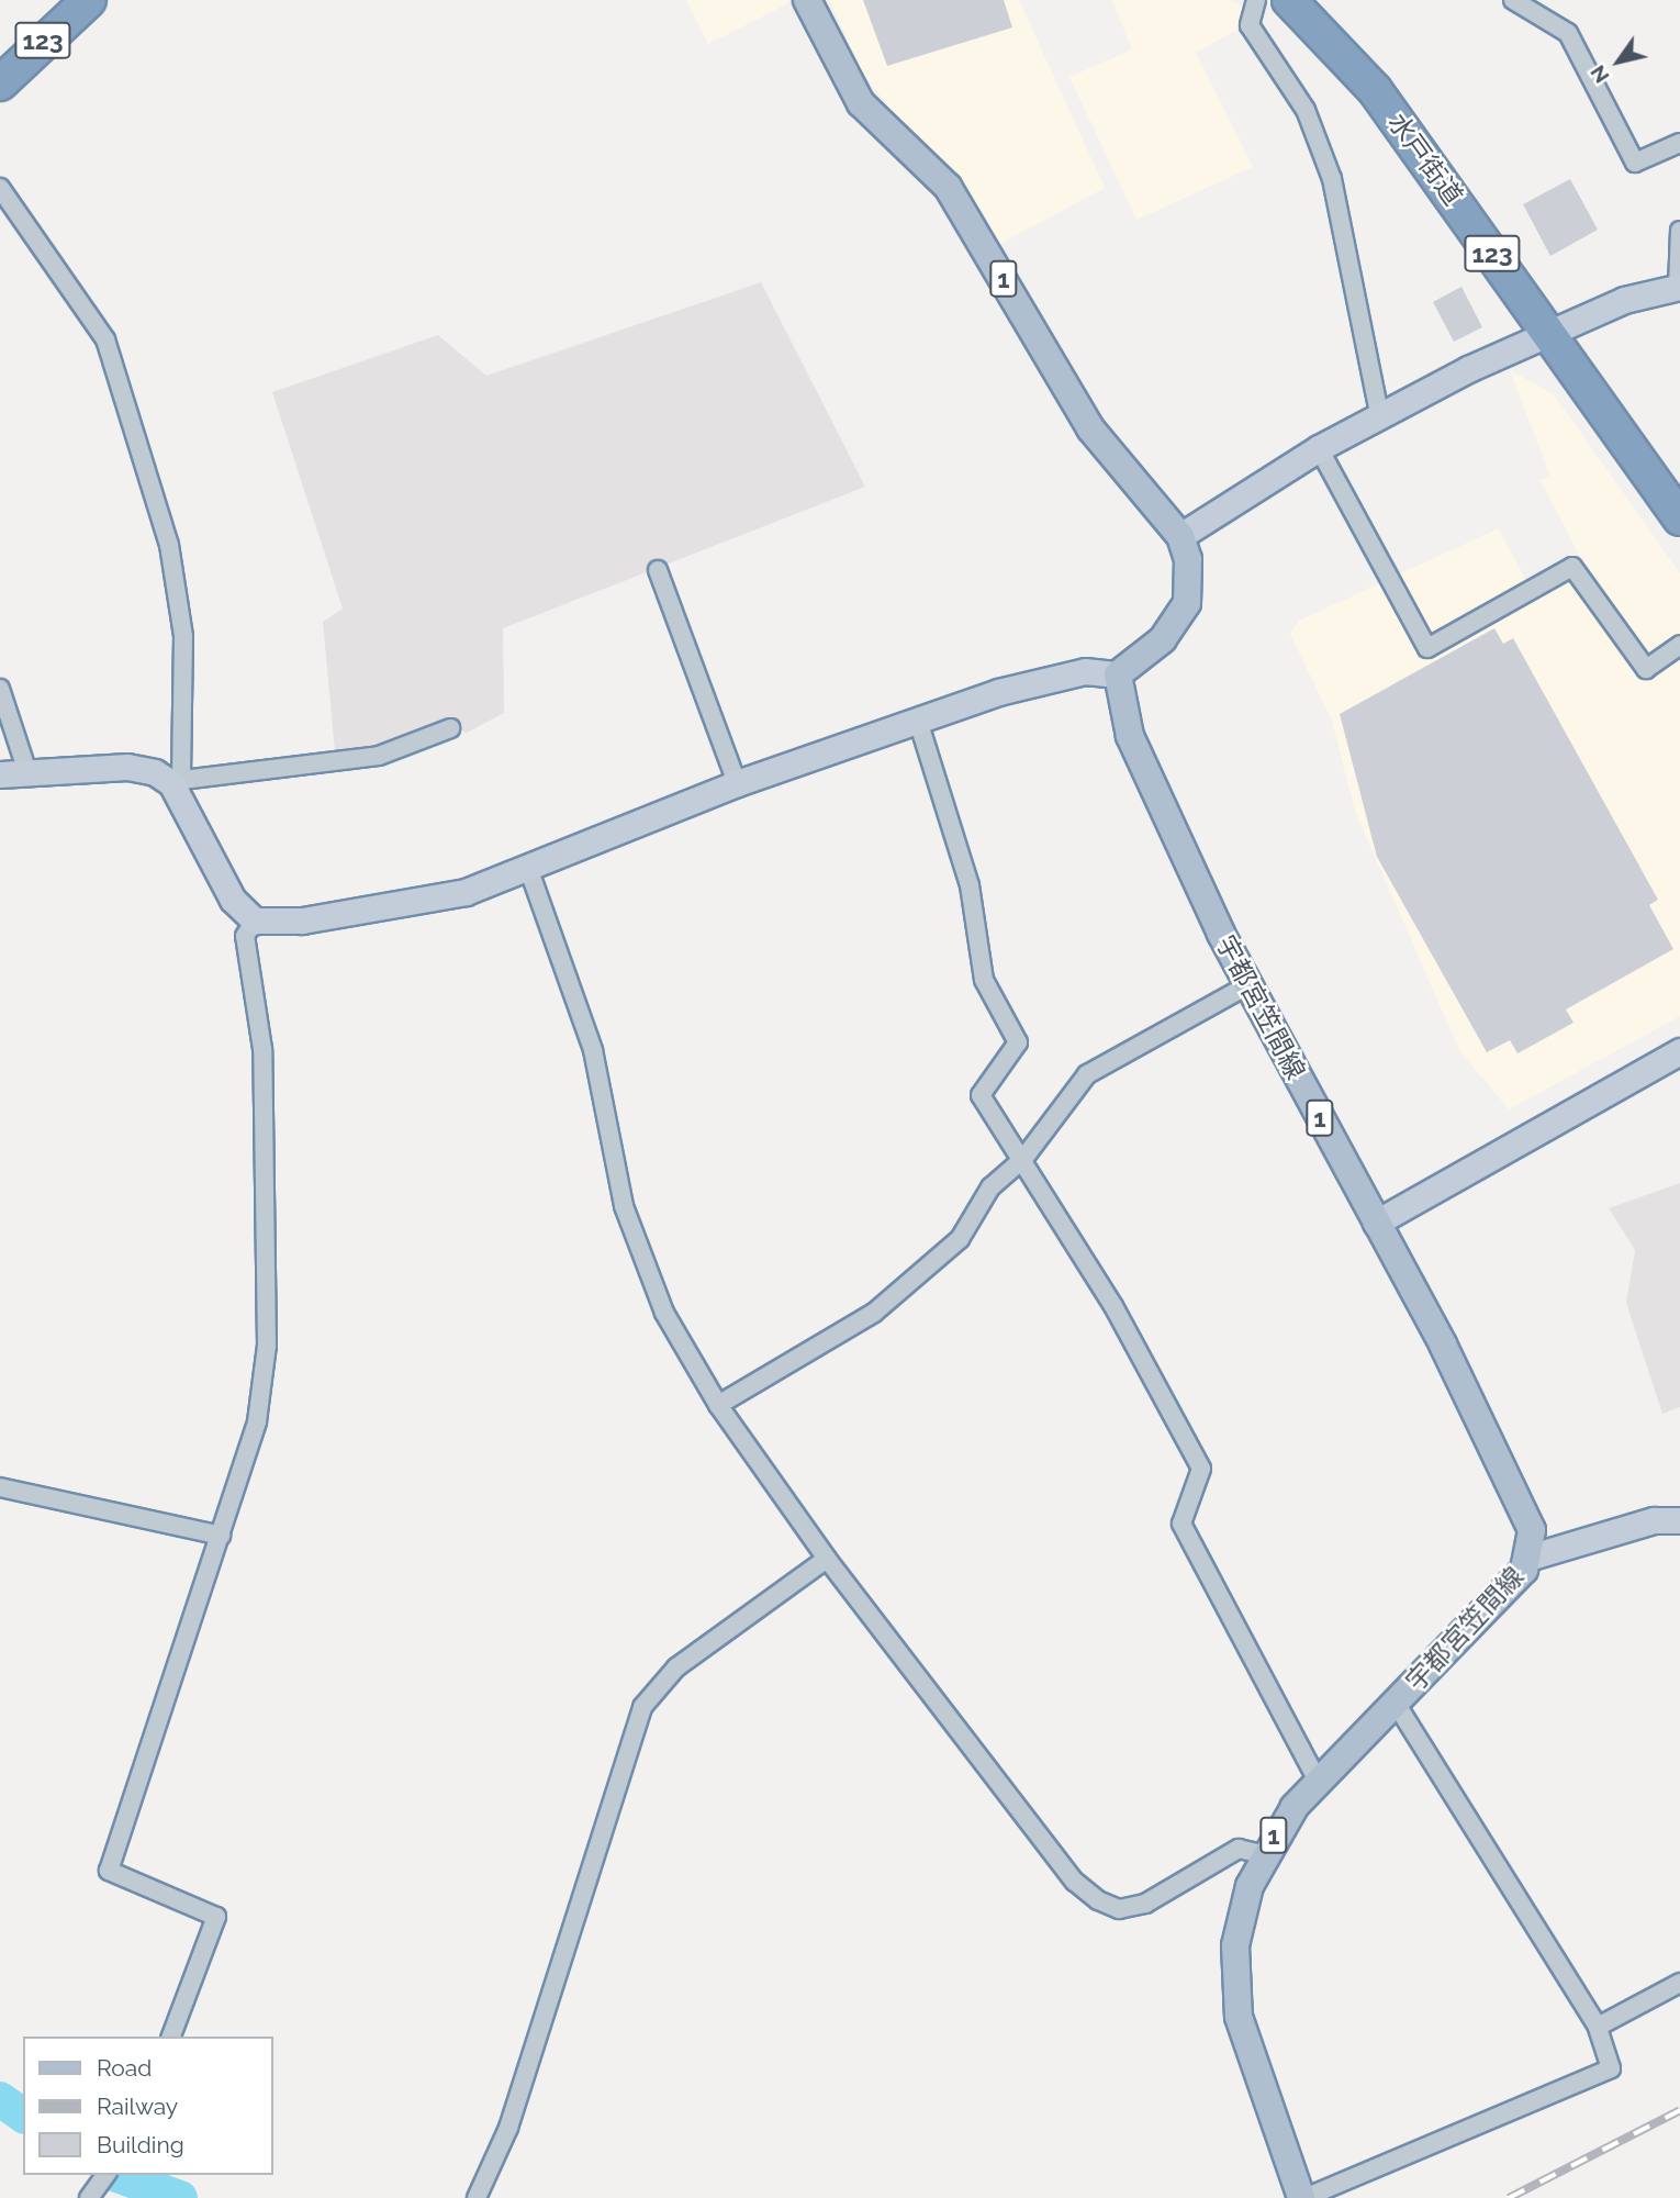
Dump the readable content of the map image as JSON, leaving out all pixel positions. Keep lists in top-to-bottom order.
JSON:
{
  "streets": {
    "highway": ["123", "水戸街道"],
    "main road": ["1", "宇都宮笠間線"]
  },
  "crossings": [
    ["1", "宇都宮笠間線"]
  ],
  "legend": ["Road", "Railway", "Building"],
  "north": "bottom left"
}
